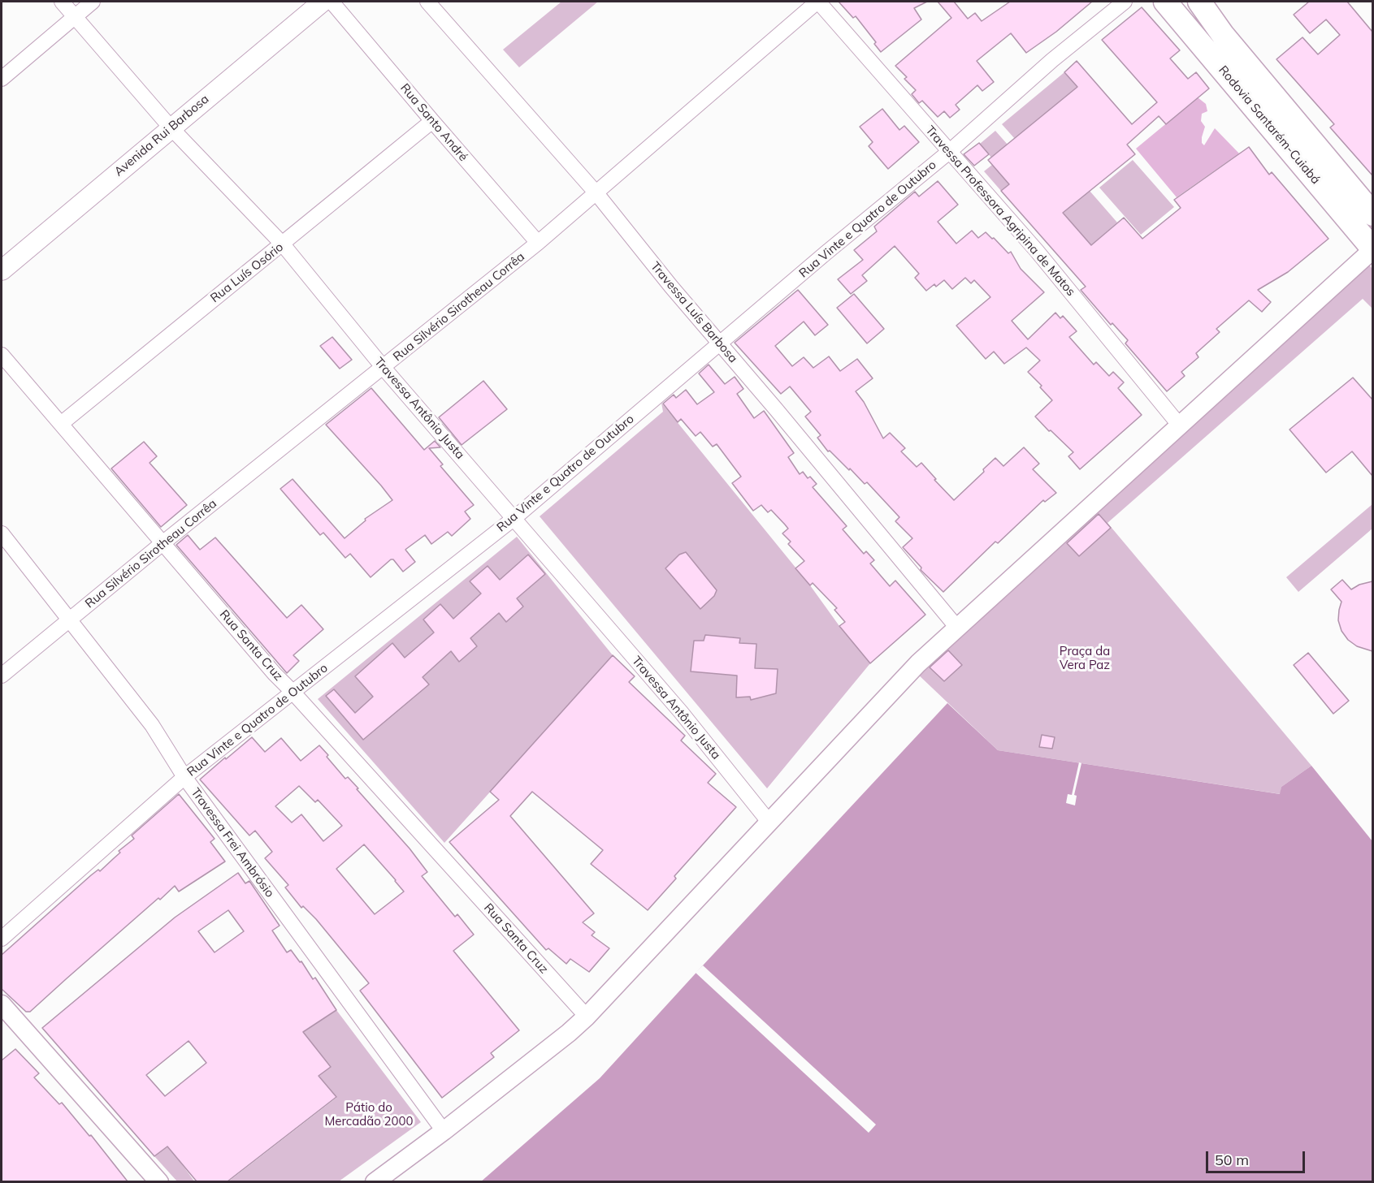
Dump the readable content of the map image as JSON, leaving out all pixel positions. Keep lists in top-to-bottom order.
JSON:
{
  "streets": {
    "highway": ["Rodovia Santarém-Cuiabá"],
    "main road": ["Avenida Rui Barbosa"],
    "street": [
      "Rua Santo André",
      "Travessa Professora Agripina de Matos",
      "Rua Vinte e Quatro de Outubro",
      "Rua Luís Osório",
      "Rua Silvério Sirotheau Corrêa",
      "Travessa Luís Barbosa",
      "Travessa Antônio Justa",
      "Rua Santa Cruz",
      "Travessa Frei Ambrósio"
    ]
  },
  "crossings": [
    ["Rua Santo André", "Rua Luís Osório"],
    ["Rua Santo André", "Rua Silvério Sirotheau Corrêa"],
    ["Avenida Rui Barbosa", "Travessa Antônio Justa"],
    ["Travessa Professora Agripina de Matos", "Rua Vinte e Quatro de Outubro"],
    ["Travessa Professora Agripina de Matos", "Rua Silvério Sirotheau Corrêa"],
    ["Rua Vinte e Quatro de Outubro", "Travessa Luís Barbosa"],
    ["Rua Vinte e Quatro de Outubro", "Travessa Antônio Justa"],
    ["Rua Vinte e Quatro de Outubro", "Rua Santa Cruz"],
    ["Rua Vinte e Quatro de Outubro", "Travessa Frei Ambrósio"],
    ["Rua Luís Osório", "Travessa Antônio Justa"],
    ["Rua Luís Osório", "Rua Santa Cruz"],
    ["Rua Silvério Sirotheau Corrêa", "Travessa Luís Barbosa"],
    ["Rua Silvério Sirotheau Corrêa", "Travessa Antônio Justa"],
    ["Rua Silvério Sirotheau Corrêa", "Rua Santa Cruz"],
    ["Rua Silvério Sirotheau Corrêa", "Travessa Frei Ambrósio"]
  ],
  "parks": ["Praça da Vera Paz", "Pátio do Mercadão 2000"],
  "scale_bar": "50 m"
}
